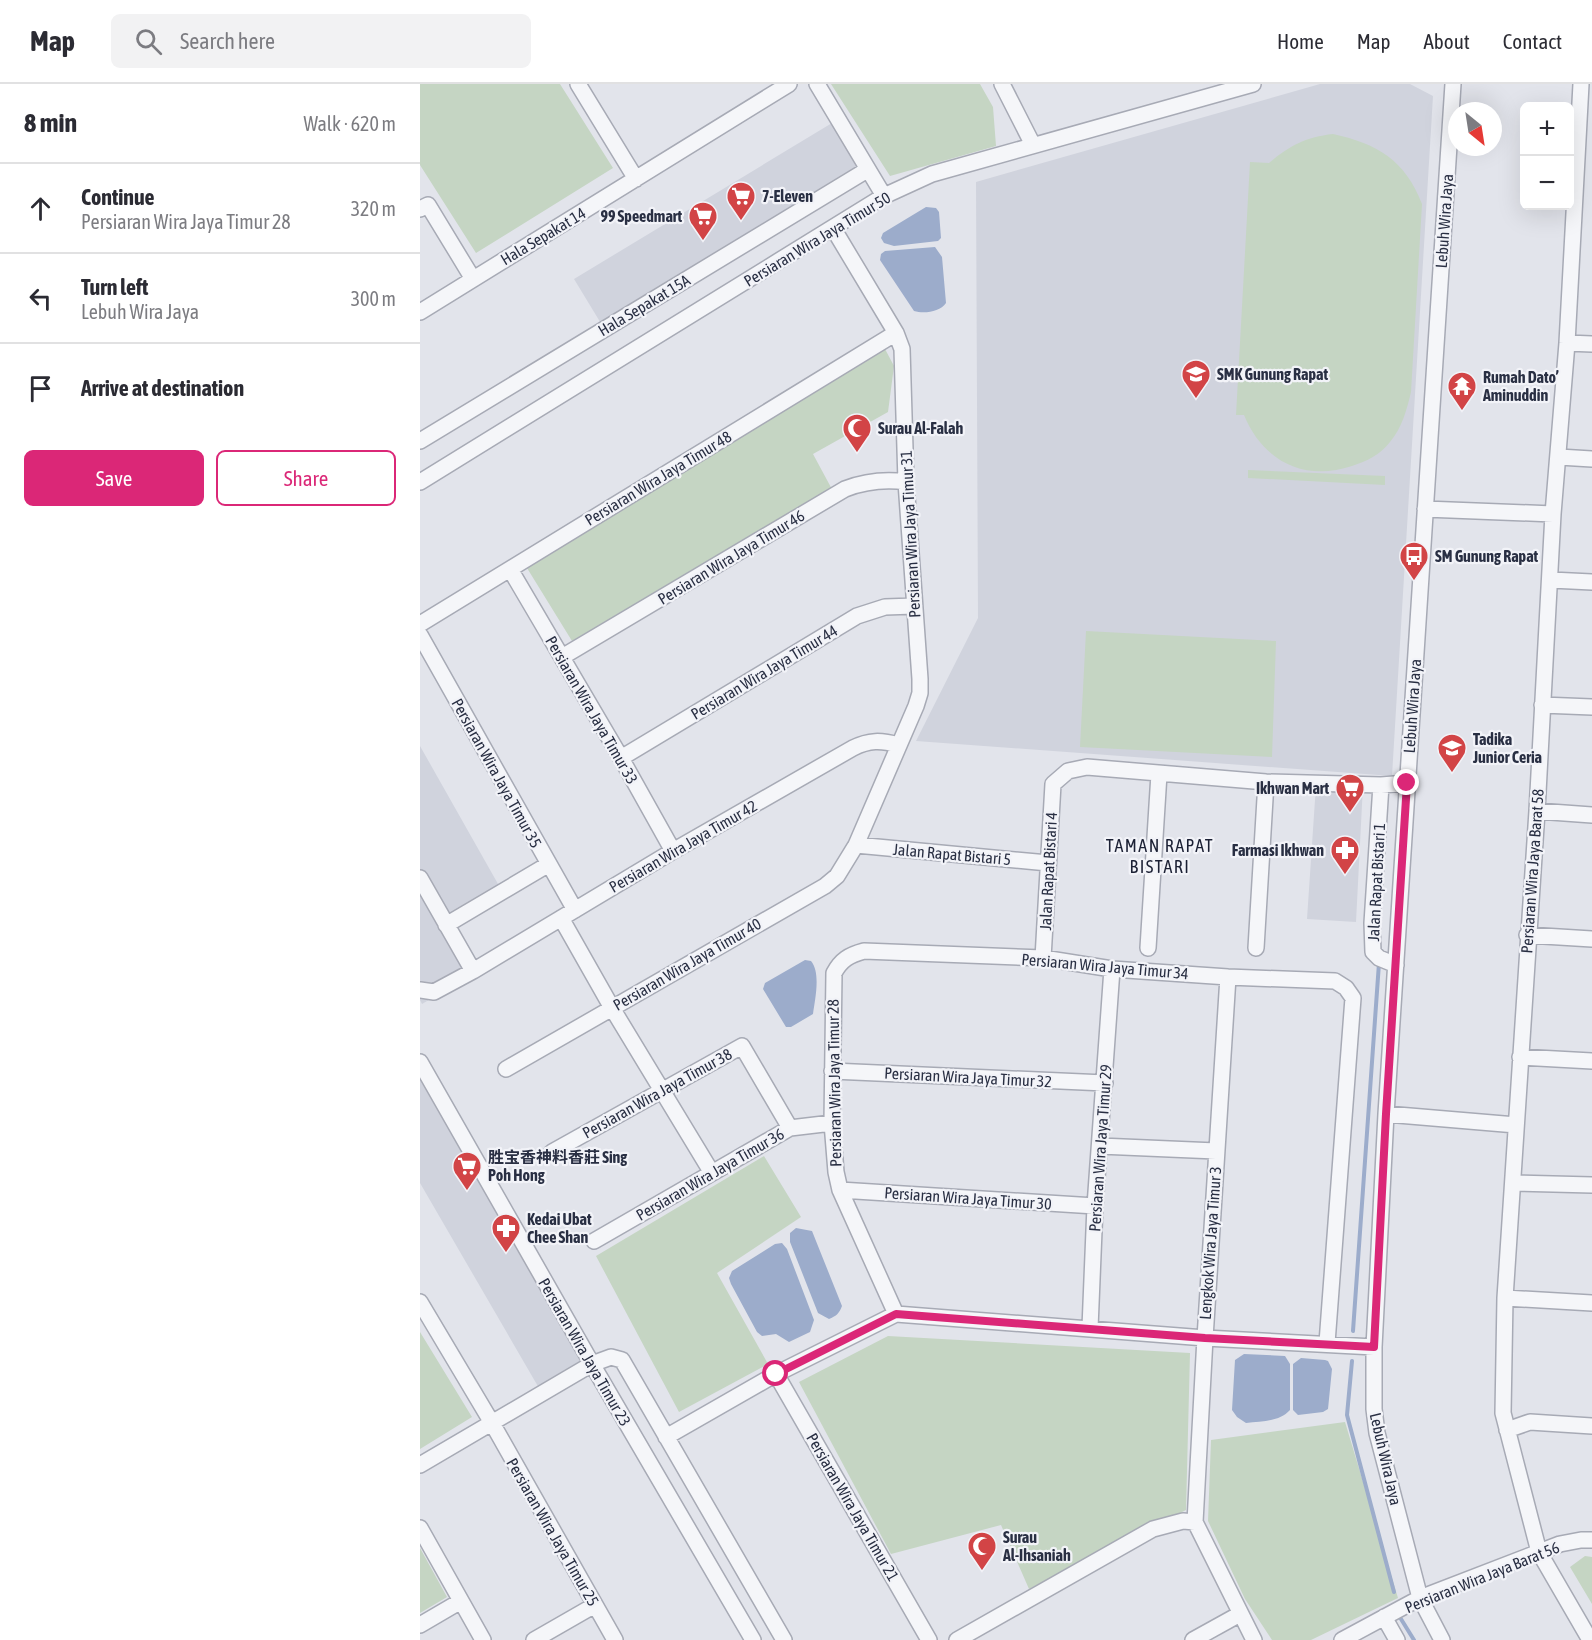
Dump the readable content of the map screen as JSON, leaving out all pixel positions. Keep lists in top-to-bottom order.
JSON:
{
  "streets": {
    "street": [
      "Lebuh Wira Jaya",
      "Hala Sepakat 14",
      "Persiaran Wira Jaya Timur 50",
      "Hala Sepakat 15A",
      "Persiaran Wira Jaya Timur 48",
      "Persiaran Wira Jaya Timur 31",
      "Persiaran Wira Jaya Timur 46",
      "Persiaran Wira Jaya Timur 44",
      "Persiaran Wira Jaya Timur 33",
      "Persiaran Wira Jaya Timur 35",
      "Persiaran Wira Jaya Timur 42",
      "Jalan Rapat Bistari 5",
      "Jalan Rapat Bistari 4",
      "Persiaran Wira Jaya Barat 58",
      "Jalan Rapat Bistari 1",
      "Persiaran Wira Jaya Timur 40",
      "Persiaran Wira Jaya Timur 34",
      "Persiaran Wira Jaya Timur 32",
      "Persiaran Wira Jaya Timur 28",
      "Persiaran Wira Jaya Timur 38",
      "Persiaran Wira Jaya Timur 29",
      "Persiaran Wira Jaya Timur 36",
      "Persiaran Wira Jaya Timur 30",
      "Lengkok Wira Jaya Timur 3",
      "Persiaran Wira Jaya Timur 23",
      "Persiaran Wira Jaya Timur 21",
      "Persiaran Wira Jaya Timur 25",
      "Persiaran Wira Jaya Barat 56"
    ]
  },
  "crossings": [
    ["Lebuh Wira Jaya", "Jalan Rapat Bistari 1"],
    ["Lebuh Wira Jaya", "Persiaran Wira Jaya Barat 56"],
    ["Persiaran Wira Jaya Timur 50", "Persiaran Wira Jaya Timur 31"],
    ["Persiaran Wira Jaya Timur 48", "Persiaran Wira Jaya Timur 31"],
    ["Persiaran Wira Jaya Timur 48", "Persiaran Wira Jaya Timur 33"],
    ["Persiaran Wira Jaya Timur 31", "Persiaran Wira Jaya Timur 46"],
    ["Persiaran Wira Jaya Timur 31", "Persiaran Wira Jaya Timur 44"],
    ["Persiaran Wira Jaya Timur 31", "Persiaran Wira Jaya Timur 42"],
    ["Persiaran Wira Jaya Timur 31", "Jalan Rapat Bistari 5"],
    ["Persiaran Wira Jaya Timur 31", "Persiaran Wira Jaya Timur 40"],
    ["Persiaran Wira Jaya Timur 46", "Persiaran Wira Jaya Timur 33"],
    ["Persiaran Wira Jaya Timur 44", "Persiaran Wira Jaya Timur 33"],
    ["Persiaran Wira Jaya Timur 33", "Persiaran Wira Jaya Timur 42"],
    ["Persiaran Wira Jaya Timur 35", "Persiaran Wira Jaya Timur 42"],
    ["Jalan Rapat Bistari 5", "Jalan Rapat Bistari 4"],
    ["Jalan Rapat Bistari 5", "Persiaran Wira Jaya Timur 40"],
    ["Jalan Rapat Bistari 4", "Persiaran Wira Jaya Timur 34"],
    ["Persiaran Wira Jaya Barat 58", "Persiaran Wira Jaya Barat 56"],
    ["Persiaran Wira Jaya Timur 34", "Persiaran Wira Jaya Timur 28"],
    ["Persiaran Wira Jaya Timur 34", "Persiaran Wira Jaya Timur 29"],
    ["Persiaran Wira Jaya Timur 34", "Lengkok Wira Jaya Timur 3"],
    ["Persiaran Wira Jaya Timur 32", "Persiaran Wira Jaya Timur 28"],
    ["Persiaran Wira Jaya Timur 32", "Persiaran Wira Jaya Timur 29"],
    ["Persiaran Wira Jaya Timur 28", "Persiaran Wira Jaya Timur 36"],
    ["Persiaran Wira Jaya Timur 28", "Persiaran Wira Jaya Timur 30"],
    ["Persiaran Wira Jaya Timur 38", "Persiaran Wira Jaya Timur 36"],
    ["Persiaran Wira Jaya Timur 29", "Persiaran Wira Jaya Timur 30"]
  ],
  "districts": ["TAMAN RAPAT BISTARI"],
  "places": {
    "supermarket": [
      "7-Eleven",
      "99 Speedmart",
      "Ikhwan Mart",
      "胜宝香神料香莊 Sing Poh Hong"
    ],
    "school or university": ["SMK Gunung Rapat", "Tadika Junior Ceria"],
    "temple": ["Rumah Dato’ Aminuddin"],
    "mosque": ["Surau Al-Falah", "Surau Al-Ihsaniah"],
    "bus stop": ["SM Gunung Rapat"],
    "pharmacy": ["Farmasi Ikhwan", "Kedai Ubat Chee Shan"]
  },
  "north": "bottom right",
  "page": {
    "header": "Map",
    "search": "Search here",
    "nav": [
      "Home",
      "Map",
      "About",
      "Contact"
    ],
    "heading": ["8 min", "Walk · 620 m"],
    "map_buttons": ["+", "−"],
    "list": [
      ["Continue", "Persiaran Wira Jaya Timur 28", "320 m"],
      ["Turn left", "Lebuh Wira Jaya", "300 m"],
      "Arrive at destination"
    ],
    "buttons": ["Save", "Share"]
  }
}
